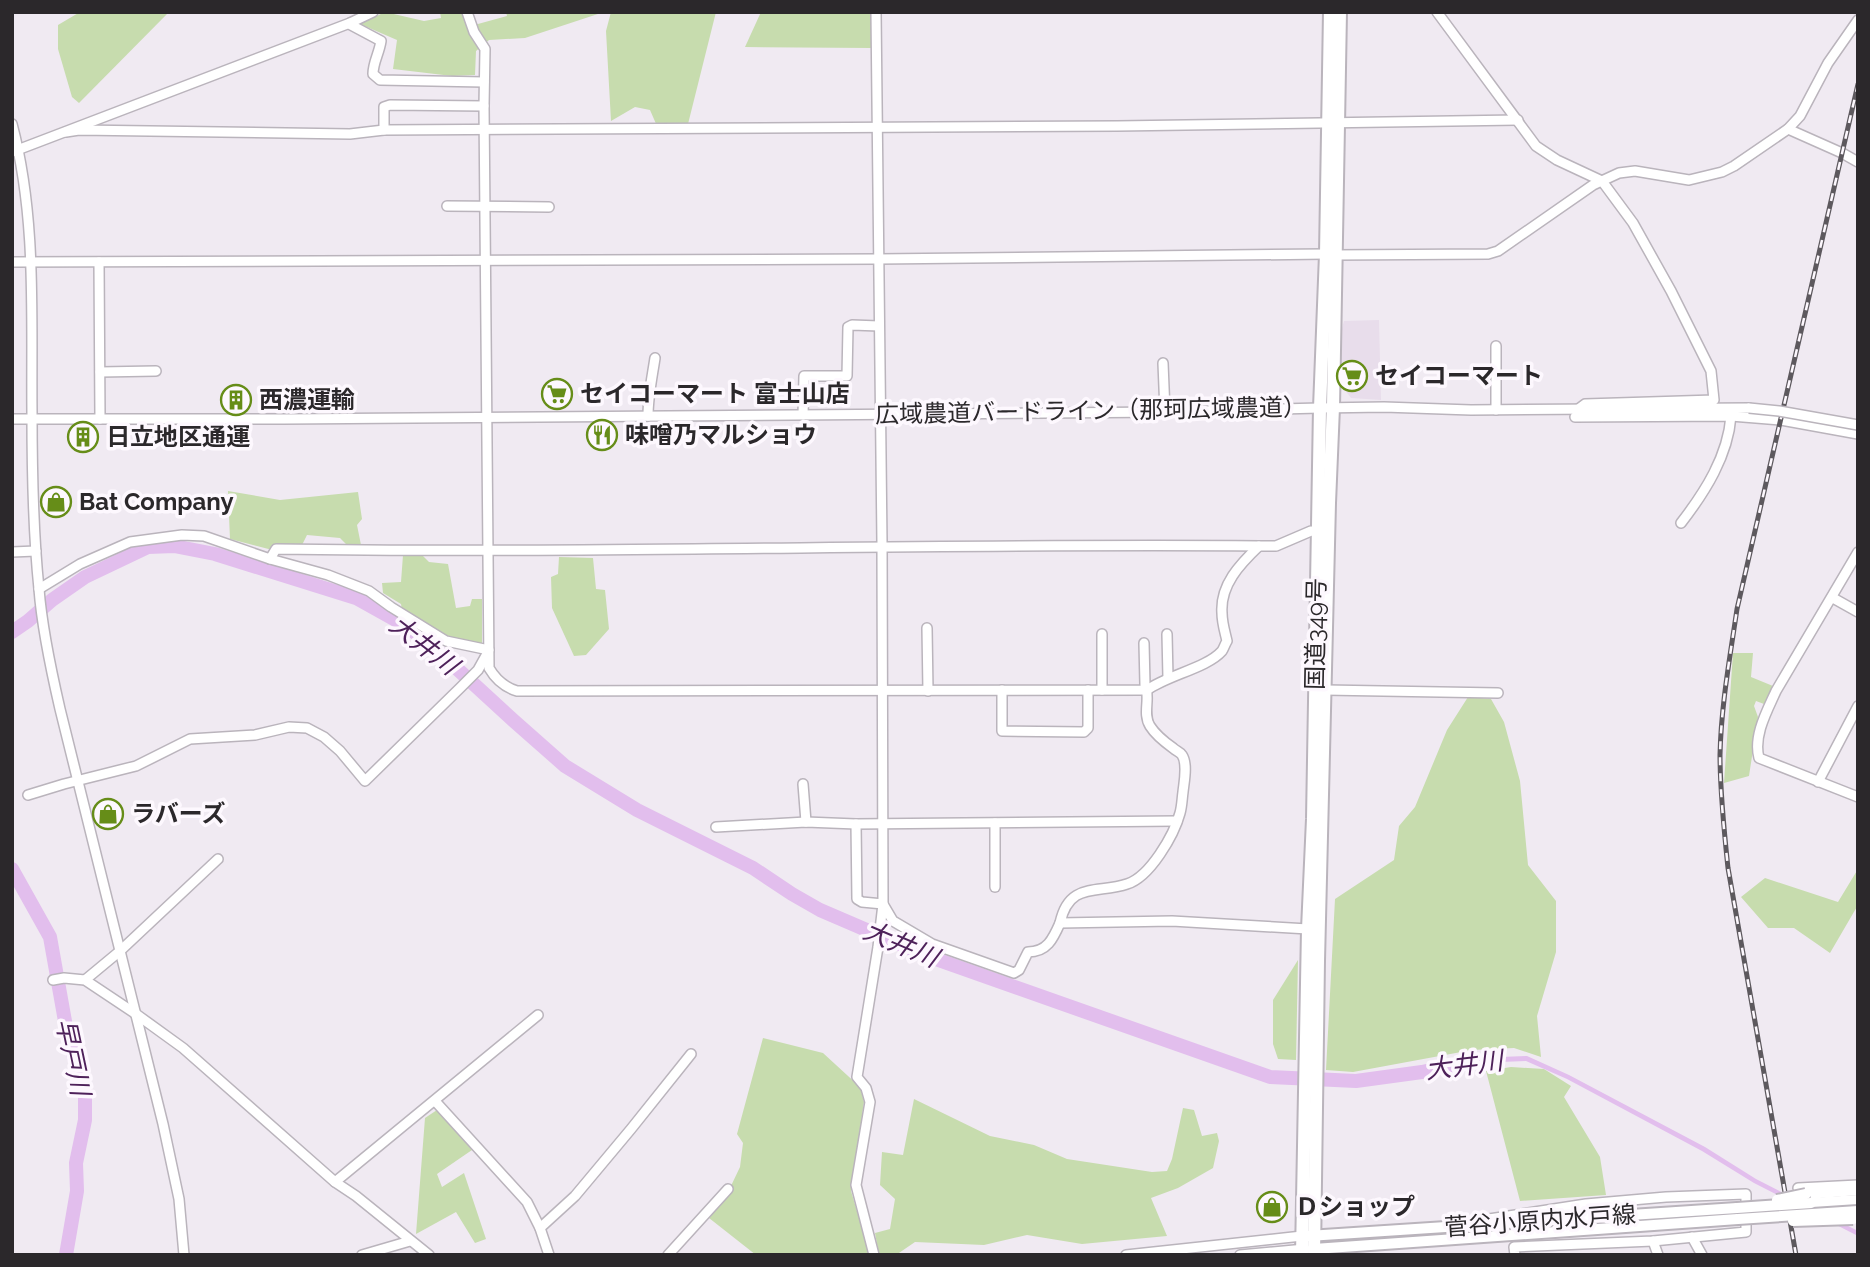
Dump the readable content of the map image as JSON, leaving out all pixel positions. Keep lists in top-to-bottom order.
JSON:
{
  "streets": {
    "highway": ["国道349号"],
    "main road": ["菅谷小原内水戸線"],
    "street": ["広域農道バードライン（那珂広域農道）"]
  },
  "crossings": [
    ["広域農道バードライン（那珂広域農道）", "国道349号"],
    ["国道349号", "菅谷小原内水戸線"]
  ],
  "water": ["大井川", "早戸川"],
  "places": {
    "supermarket": ["セイコーマート", "セイコーマート 富士山店"],
    "building": ["西濃運輸", "日立地区通運"],
    "restaurant": ["味噌乃マルショウ"],
    "shop": ["Bat Company", "ラバーズ", "Ｄショップ"]
  }
}
